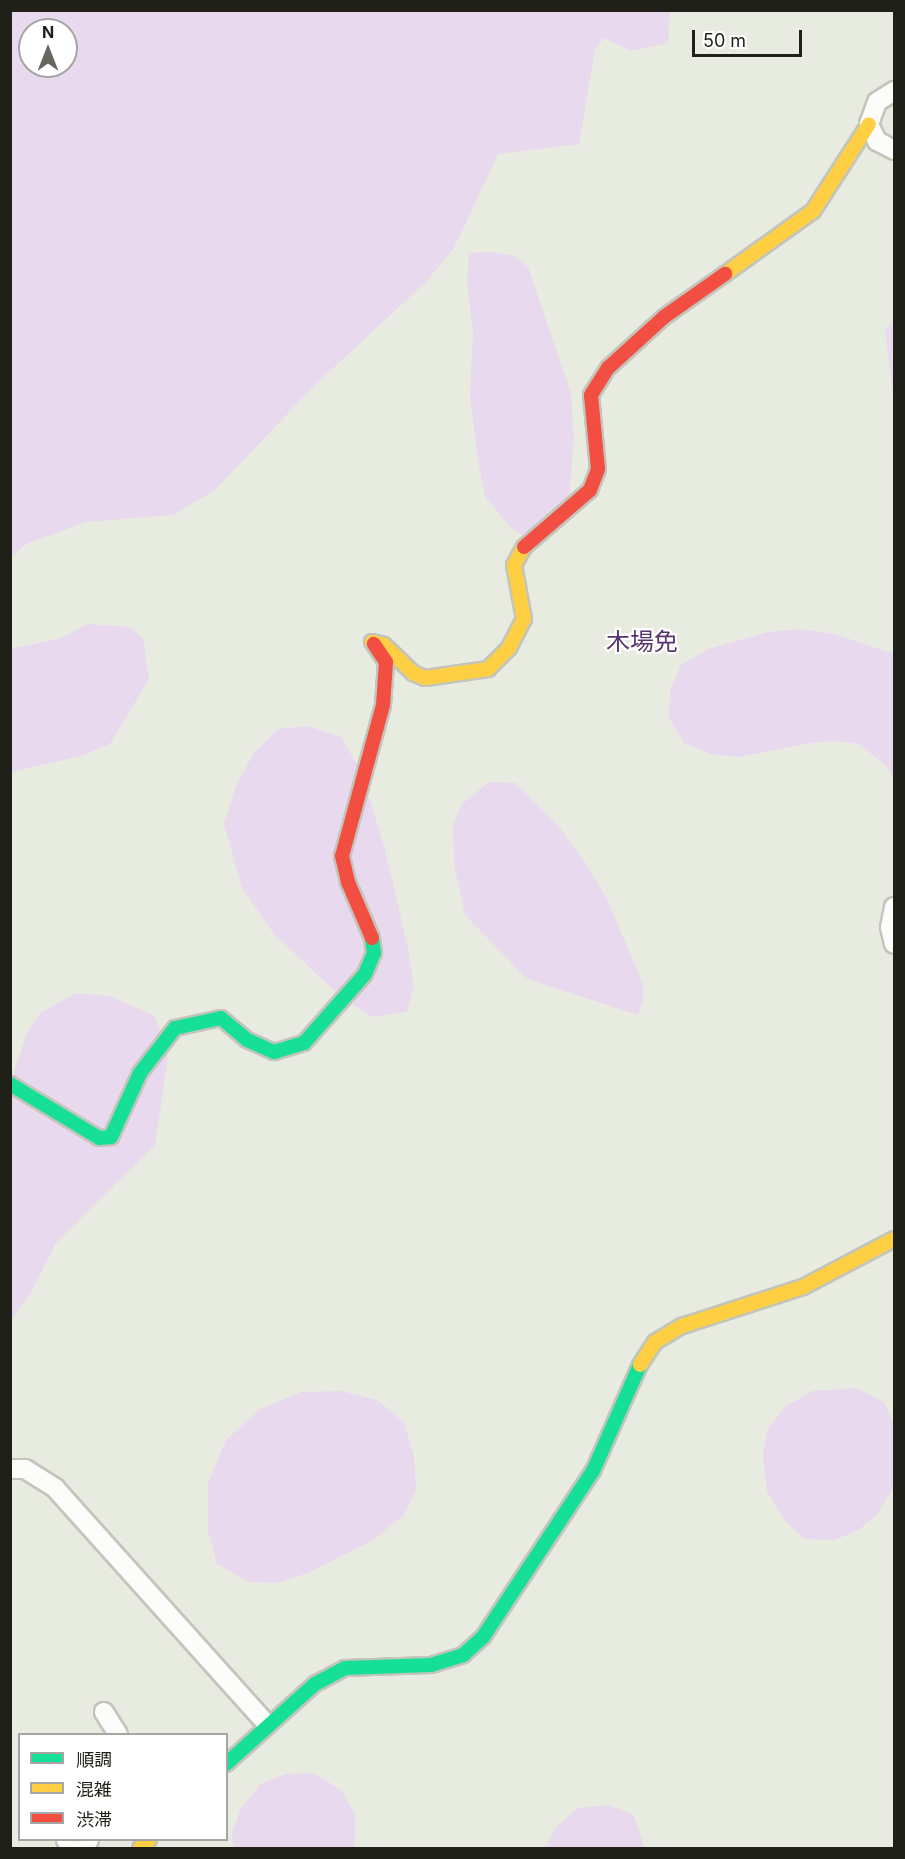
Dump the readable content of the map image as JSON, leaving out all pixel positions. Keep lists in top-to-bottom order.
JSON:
{
  "districts": ["木場免"],
  "legend": ["順調", "混雑", "渋滞"],
  "scale_bar": "50 m",
  "north": "top"
}
